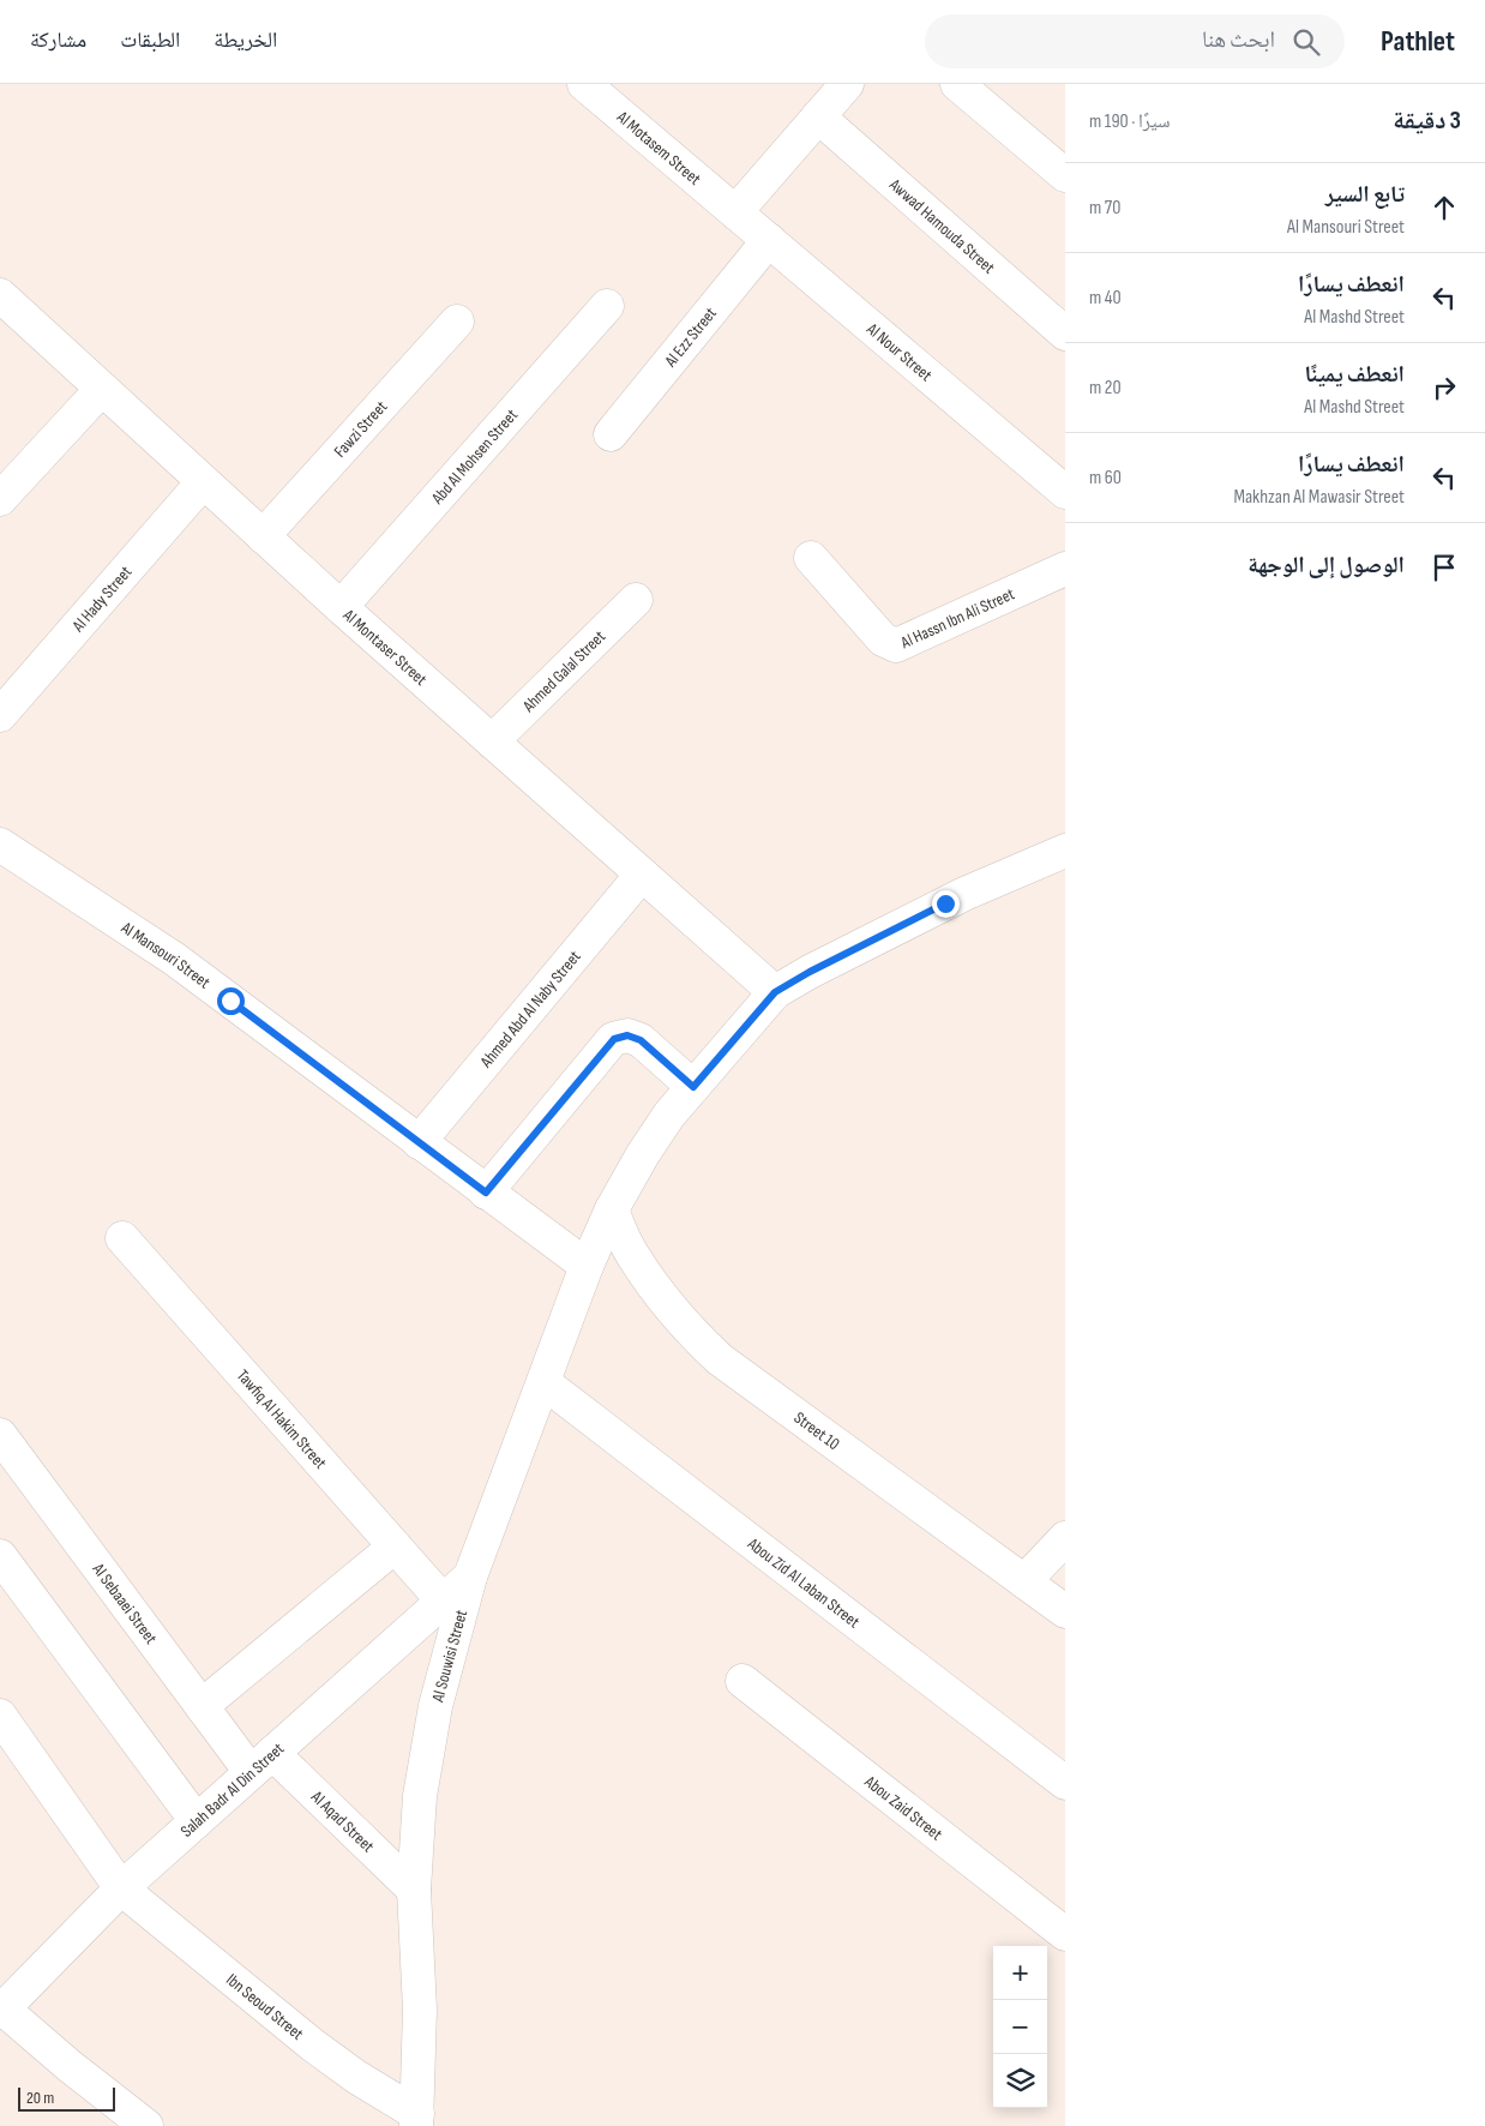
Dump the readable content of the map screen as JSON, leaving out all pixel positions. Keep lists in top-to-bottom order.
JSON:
{
  "streets": {
    "street": [
      "Al Motasem Street",
      "Awwad Hamouda Street",
      "Al Ezz Street",
      "Al Nour Street",
      "Fawzi Street",
      "Abd Al Mohsen Street",
      "Al Hady Street",
      "Al Hassn Ibn Ali Street",
      "Al Montaser Street",
      "Ahmed Galal Street",
      "Al Mansouri Street",
      "Ahmed Abd Al Naby Street",
      "Tawfiq Al Hakim Street",
      "Street 10",
      "Abou Zid Al Laban Street",
      "Al Sebaaei Street",
      "Al Souwisi Street",
      "Salah Badr Al Din Street",
      "Abou Zaid Street",
      "Al Aqad Street",
      "Ibn Seoud Street"
    ]
  },
  "crossings": [
    ["Al Motasem Street", "Al Nour Street"],
    ["Al Ezz Street", "Al Nour Street"],
    ["Fawzi Street", "Al Montaser Street"],
    ["Abd Al Mohsen Street", "Al Montaser Street"],
    ["Al Hady Street", "Al Montaser Street"],
    ["Al Montaser Street", "Ahmed Galal Street"],
    ["Al Montaser Street", "Ahmed Abd Al Naby Street"],
    ["Al Montaser Street", "Al Souwisi Street"],
    ["Al Mansouri Street", "Ahmed Abd Al Naby Street"],
    ["Al Mansouri Street", "Al Souwisi Street"],
    ["Tawfiq Al Hakim Street", "Salah Badr Al Din Street"],
    ["Street 10", "Al Souwisi Street"],
    ["Abou Zid Al Laban Street", "Al Souwisi Street"],
    ["Al Sebaaei Street", "Salah Badr Al Din Street"],
    ["Al Sebaaei Street", "Al Aqad Street"],
    ["Al Souwisi Street", "Salah Badr Al Din Street"],
    ["Al Souwisi Street", "Al Aqad Street"],
    ["Al Souwisi Street", "Ibn Seoud Street"],
    ["Salah Badr Al Din Street", "Al Aqad Street"],
    ["Salah Badr Al Din Street", "Ibn Seoud Street"]
  ],
  "scale_bar": "20 m",
  "page": {
    "header": "Pathlet",
    "search": "ابحث هنا",
    "nav": ["الخريطة", "الطبقات", "مشاركة"],
    "heading": ["3 دقيقة", "سيرًا · 190 m"],
    "list": [
      ["تابع السير", "Al Mansouri Street", "70 m"],
      ["انعطف يسارًا", "Al Mashd Street", "40 m"],
      ["انعطف يمينًا", "Al Mashd Street", "20 m"],
      ["انعطف يسارًا", "Makhzan Al Mawasir Street", "60 m"],
      "الوصول إلى الوجهة"
    ],
    "map_buttons": ["+", "−"],
    "scale": "20 m"
  }
}
